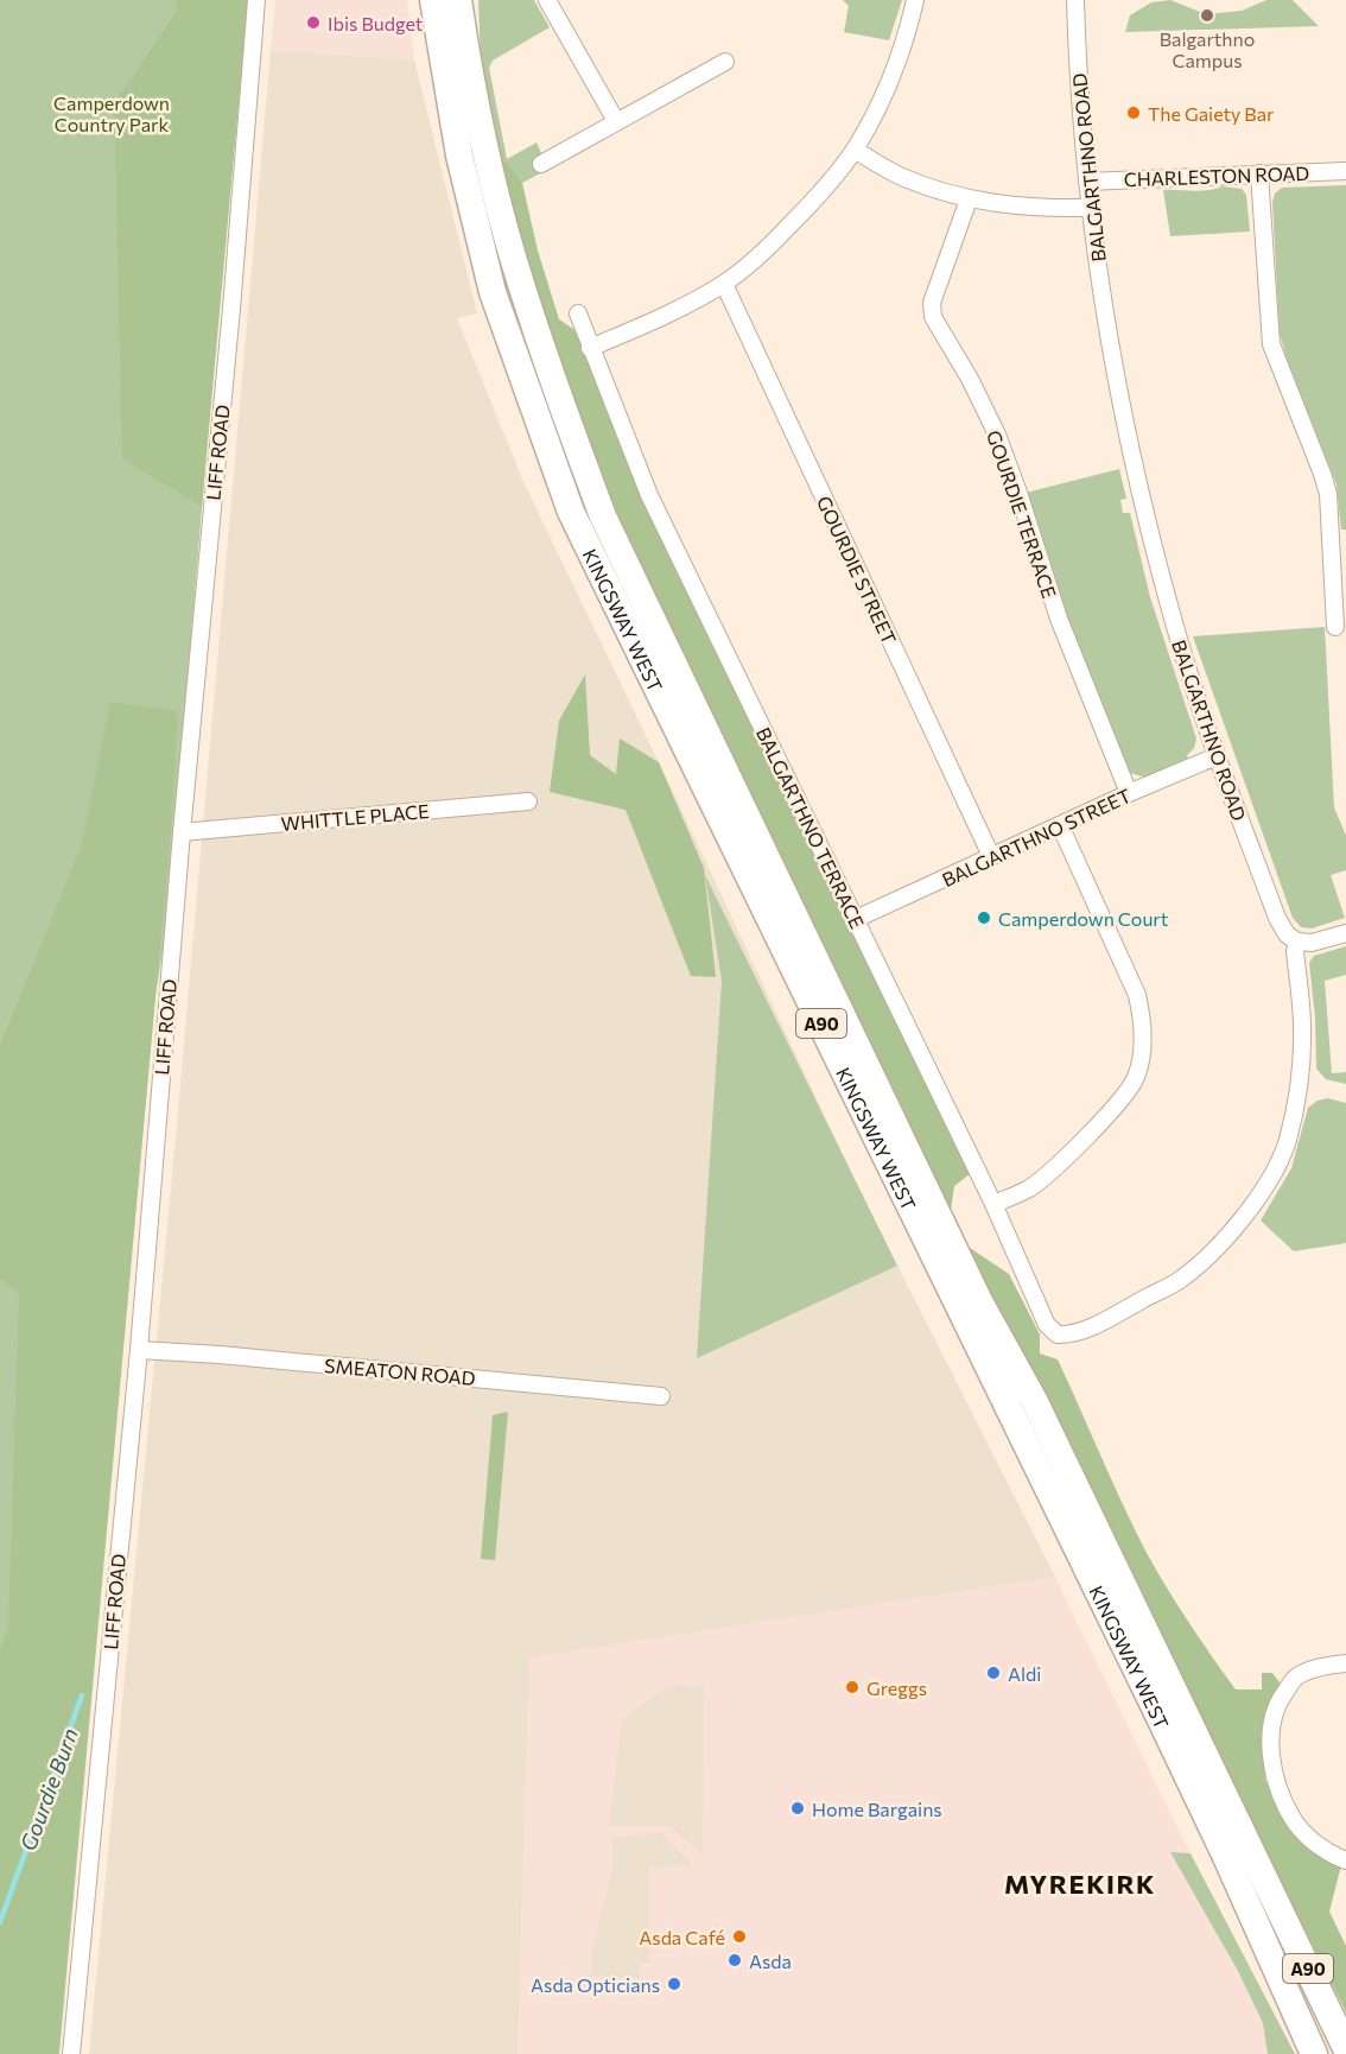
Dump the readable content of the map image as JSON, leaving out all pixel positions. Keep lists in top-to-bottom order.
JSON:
{
  "streets": {
    "highway": ["KINGSWAY WEST", "A90"],
    "street": [
      "BALGARTHNO ROAD",
      "CHARLESTON ROAD",
      "LIFF ROAD",
      "GOURDIE TERRACE",
      "GOURDIE STREET",
      "WHITTLE PLACE",
      "BALGARTHNO TERRACE",
      "BALGARTHNO STREET",
      "SMEATON ROAD"
    ]
  },
  "crossings": [
    ["BALGARTHNO ROAD", "CHARLESTON ROAD"],
    ["BALGARTHNO ROAD", "BALGARTHNO TERRACE"],
    ["BALGARTHNO ROAD", "BALGARTHNO STREET"],
    ["LIFF ROAD", "WHITTLE PLACE"],
    ["LIFF ROAD", "SMEATON ROAD"],
    ["GOURDIE TERRACE", "BALGARTHNO STREET"],
    ["GOURDIE STREET", "BALGARTHNO STREET"],
    ["BALGARTHNO TERRACE", "BALGARTHNO STREET"]
  ],
  "districts": ["MYREKIRK"],
  "water": ["Gourdie Burn"],
  "parks": ["Camperdown Country Park"],
  "places": [
    "Balgarthno Campus",
    "Ibis Budget",
    "The Gaiety Bar",
    "Camperdown Court",
    "Aldi",
    "Greggs",
    "Home Bargains",
    "Asda Café",
    "Asda",
    "Asda Opticians"
  ]
}
